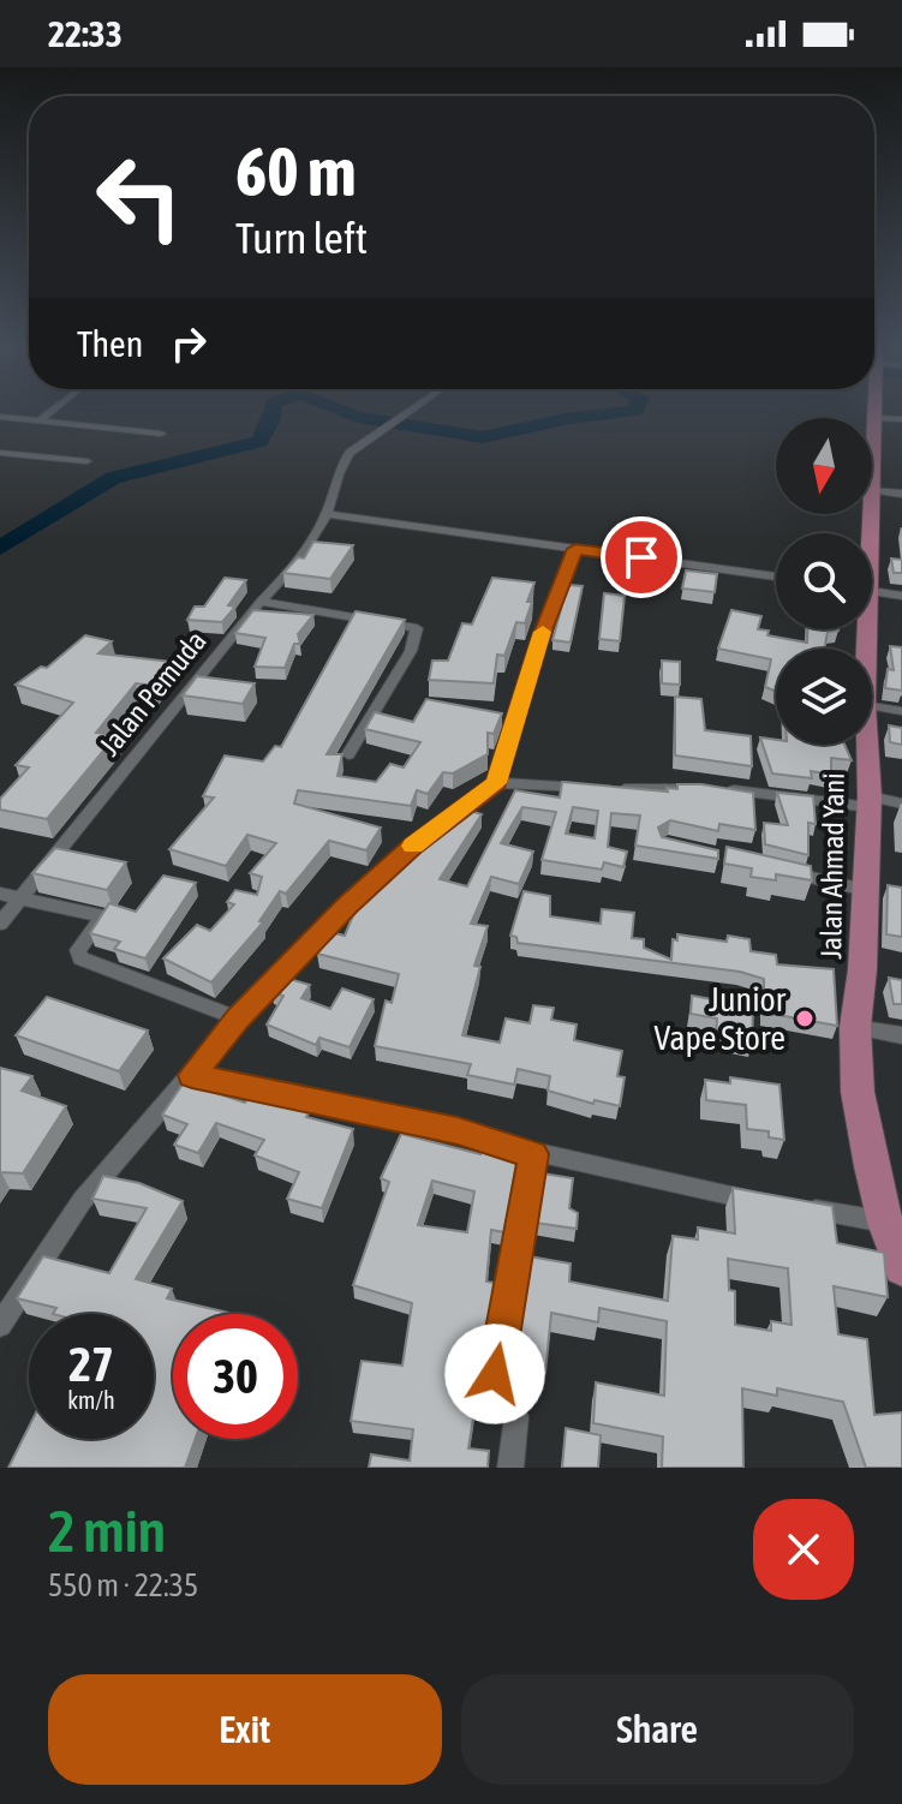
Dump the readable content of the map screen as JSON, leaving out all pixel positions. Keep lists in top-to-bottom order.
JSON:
{
  "streets": {
    "main road": ["Jalan Ahmad Yani"],
    "street": ["Jalan Pemuda"]
  },
  "places": ["Junior Vape Store"],
  "north": "bottom",
  "page": {
    "status": "22:33",
    "turn": ["60 m", "Turn left"],
    "then": "Then",
    "speed": "27 km/h",
    "limit": "30",
    "heading": ["2 min", "550 m · 22:35"],
    "buttons": ["Exit", "Share"]
  }
}
